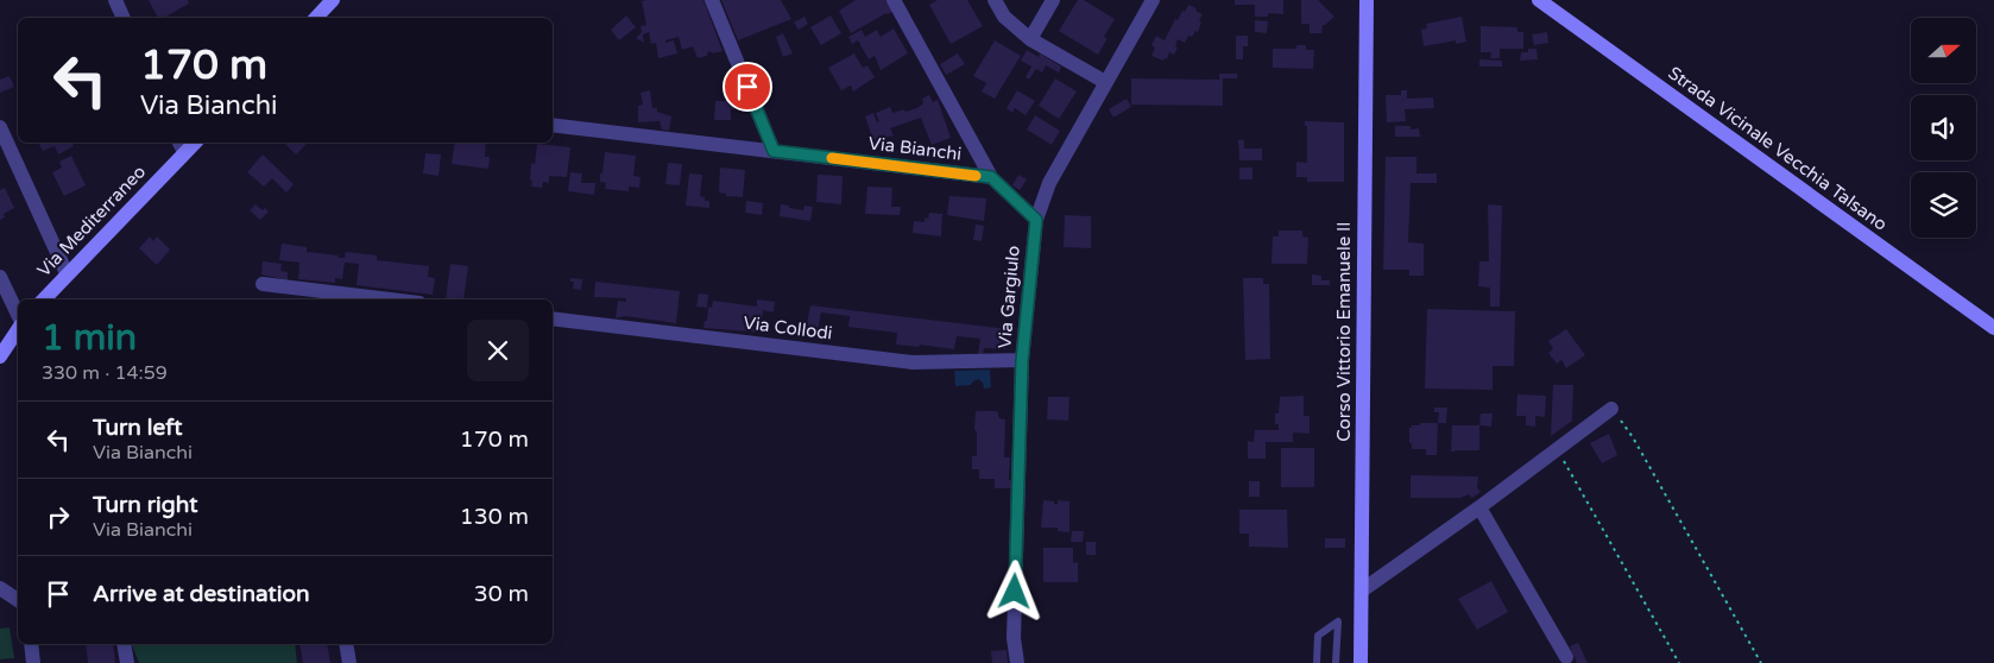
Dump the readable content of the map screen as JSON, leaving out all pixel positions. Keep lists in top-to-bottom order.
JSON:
{
  "streets": {
    "street": [
      "Via Bianchi",
      "Strada Vicinale Vecchia Talsano",
      "Via Mediterraneo",
      "Via Gargiulo",
      "Via Collodi",
      "Corso Vittorio Emanuele II"
    ]
  },
  "crossings": [
    ["Via Gargiulo", "Via Collodi"]
  ],
  "north": "right",
  "page": {
    "turn": ["170 m", "Via Bianchi"],
    "heading": ["1 min", "330 m · 14:59"],
    "list": [
      {
        "name": "Turn left",
        "note": "Via Bianchi",
        "value": "170 m"
      },
      {
        "name": "Turn right",
        "note": "Via Bianchi",
        "value": "130 m"
      },
      {
        "name": "Arrive at destination",
        "value": "30 m"
      }
    ]
  }
}
